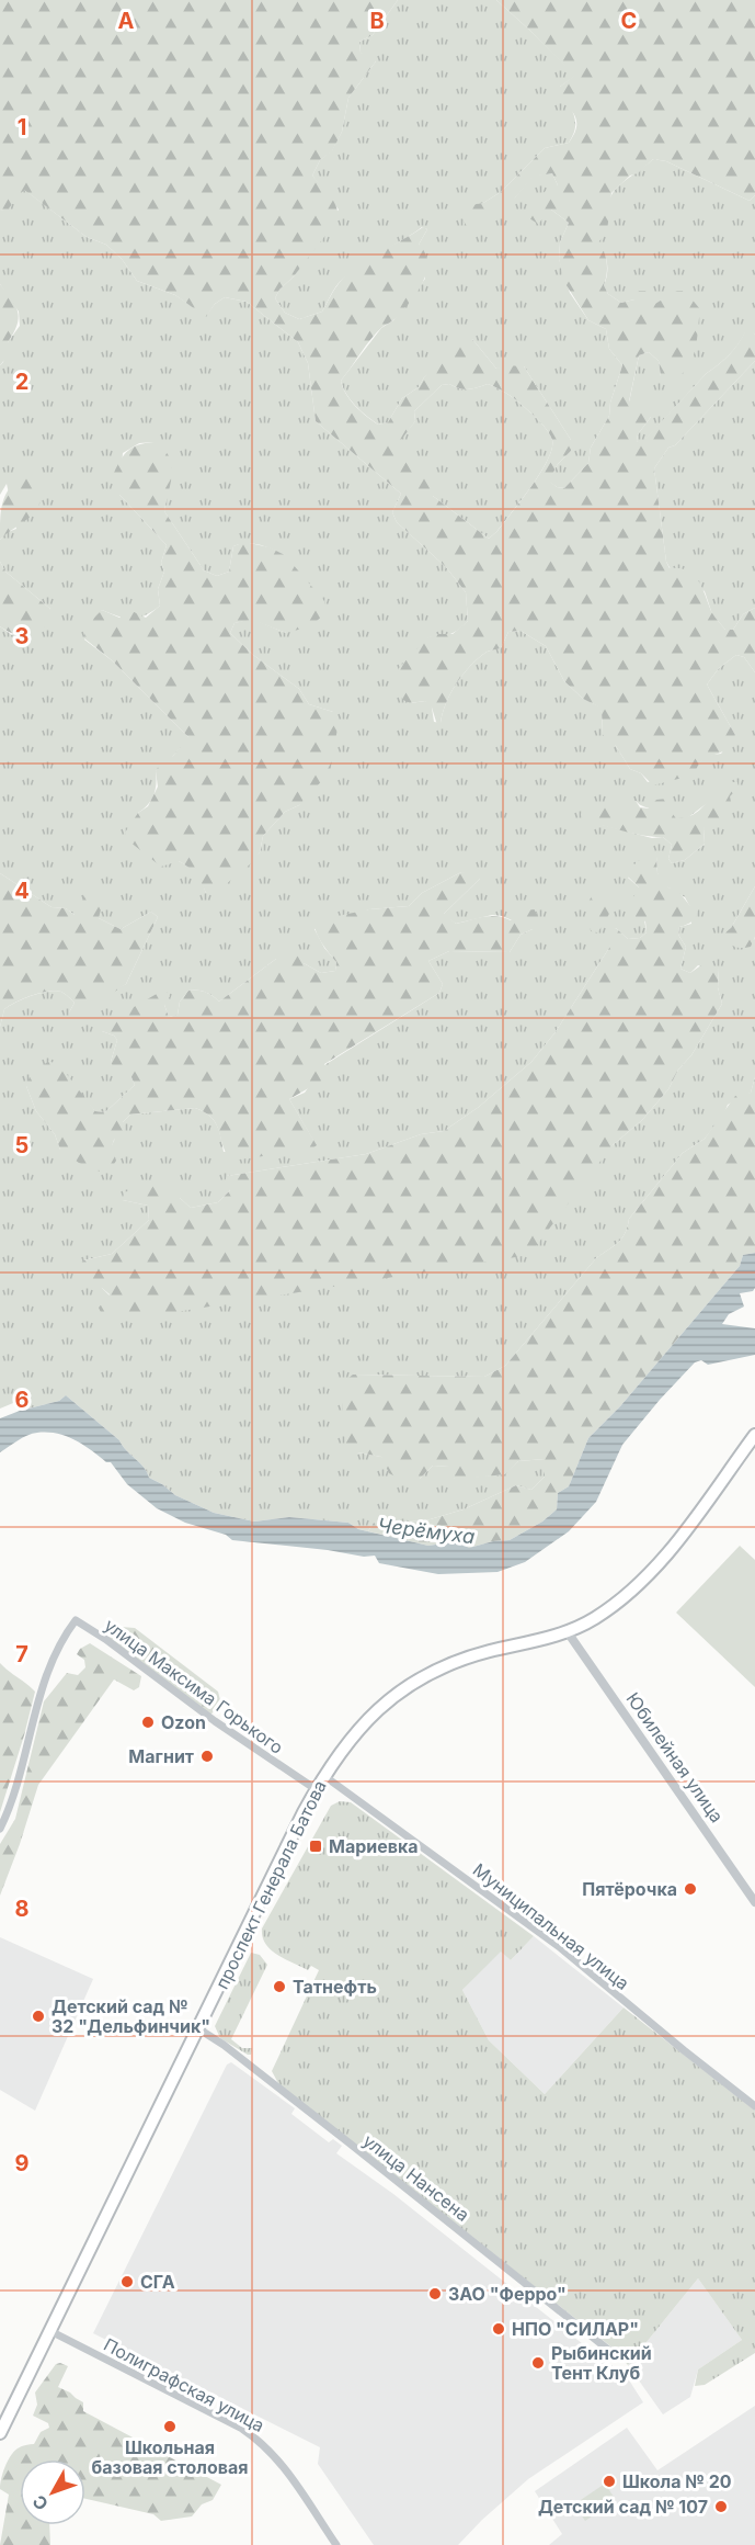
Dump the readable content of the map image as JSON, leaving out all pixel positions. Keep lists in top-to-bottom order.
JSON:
{
  "streets": {
    "main road": ["проспект Генерала Батова"],
    "street": [
      "улица Максима Горького",
      "Юбилейная улица",
      "Муниципальная улица",
      "улица Нансена",
      "Полиграфская улица"
    ]
  },
  "crossings": [
    ["улица Максима Горького", "проспект Генерала Батова"],
    ["Юбилейная улица", "проспект Генерала Батова"],
    ["проспект Генерала Батова", "Муниципальная улица"],
    ["проспект Генерала Батова", "улица Нансена"],
    ["проспект Генерала Батова", "Полиграфская улица"]
  ],
  "water": ["Черёмуха"],
  "places": {
    "other": [
      "Ozon",
      "Магнит",
      "Пятёрочка",
      "Татнефть",
      "Детский сад № 32 \"Дельфинчик\"",
      "СГА",
      "ЗАО \"Ферро\"",
      "НПО \"СИЛАР\"",
      "Рыбинский Тент Клуб",
      "Школьная базовая столовая",
      "Школа № 20",
      "Детский сад № 107"
    ],
    "transit": ["Мариевка"]
  },
  "north": "bottom left",
  "grid": {
    "columns": ["A", "B", "C"],
    "rows": [
      "1",
      "2",
      "3",
      "4",
      "5",
      "6",
      "7",
      "8",
      "9"
    ]
  }
}
